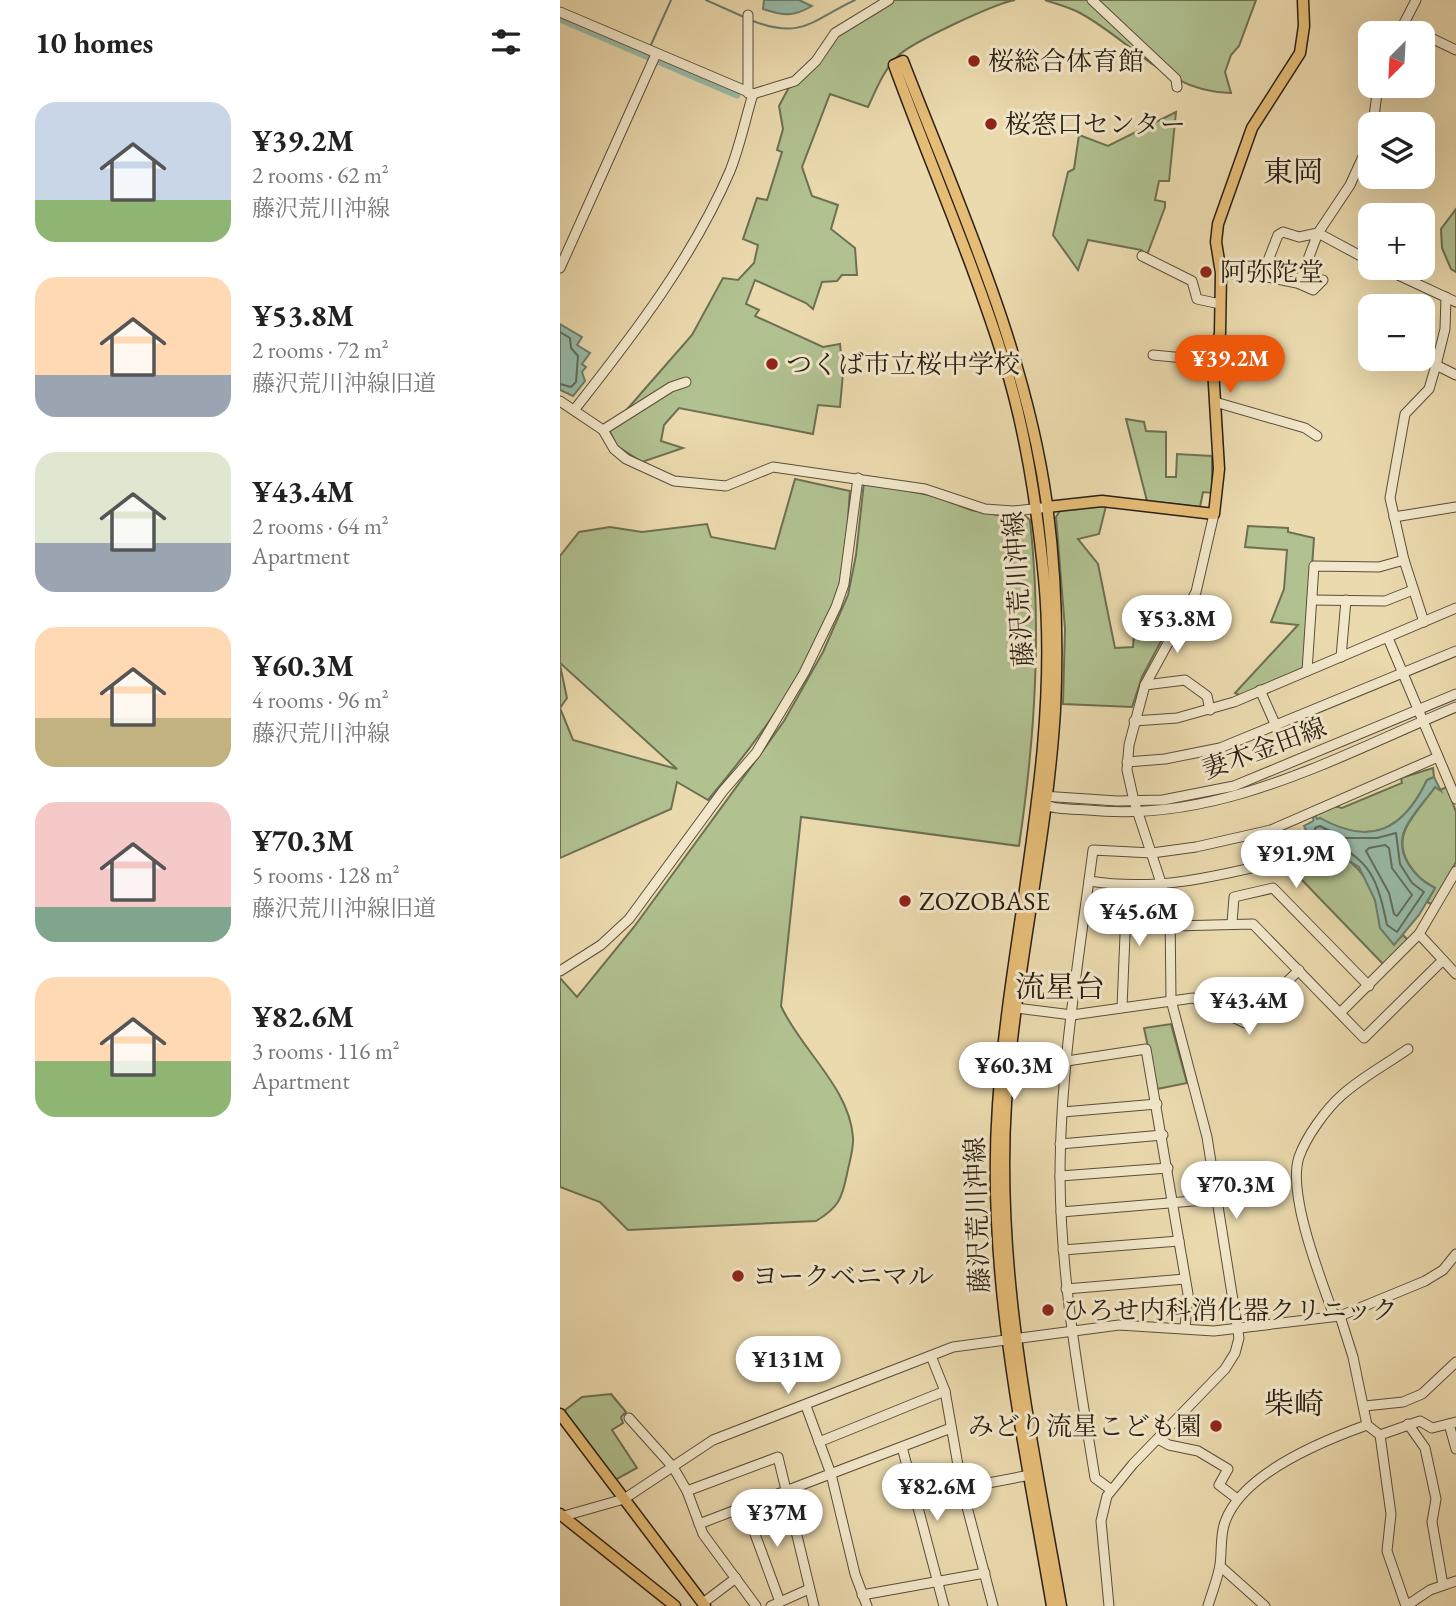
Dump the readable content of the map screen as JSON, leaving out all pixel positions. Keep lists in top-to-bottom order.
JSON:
{
  "streets": {
    "main road": ["藤沢荒川沖線"],
    "street": ["妻木金田線"]
  },
  "crossings": [
    ["藤沢荒川沖線", "妻木金田線"]
  ],
  "districts": ["東岡", "流星台", "柴崎"],
  "places": [
    "桜総合体育館",
    "桜窓口センター",
    "阿弥陀堂",
    "つくば市立桜中学校",
    "ZOZOBASE",
    "ヨークベニマル",
    "ひろせ内科消化器クリニック",
    "みどり流星こども園"
  ],
  "north": "bottom left",
  "page": {
    "heading": "10 homes",
    "map_buttons": ["+", "−"],
    "list": [
      {
        "name": "¥39.2M",
        "note": "2 rooms · 62 m² · 藤沢荒川沖線"
      },
      {
        "name": "¥53.8M",
        "note": "2 rooms · 72 m² · 藤沢荒川沖線旧道"
      },
      {
        "name": "¥43.4M",
        "note": "2 rooms · 64 m² · Apartment"
      },
      {
        "name": "¥60.3M",
        "note": "4 rooms · 96 m² · 藤沢荒川沖線"
      },
      {
        "name": "¥70.3M",
        "note": "5 rooms · 128 m² · 藤沢荒川沖線旧道"
      },
      {
        "name": "¥82.6M",
        "note": "3 rooms · 116 m² · Apartment"
      }
    ],
    "price": [
      "¥39.2M",
      "¥53.8M",
      "¥91.9M",
      "¥45.6M",
      "¥43.4M",
      "¥60.3M",
      "¥70.3M",
      "¥131M",
      "¥82.6M",
      "¥37M"
    ]
  }
}
